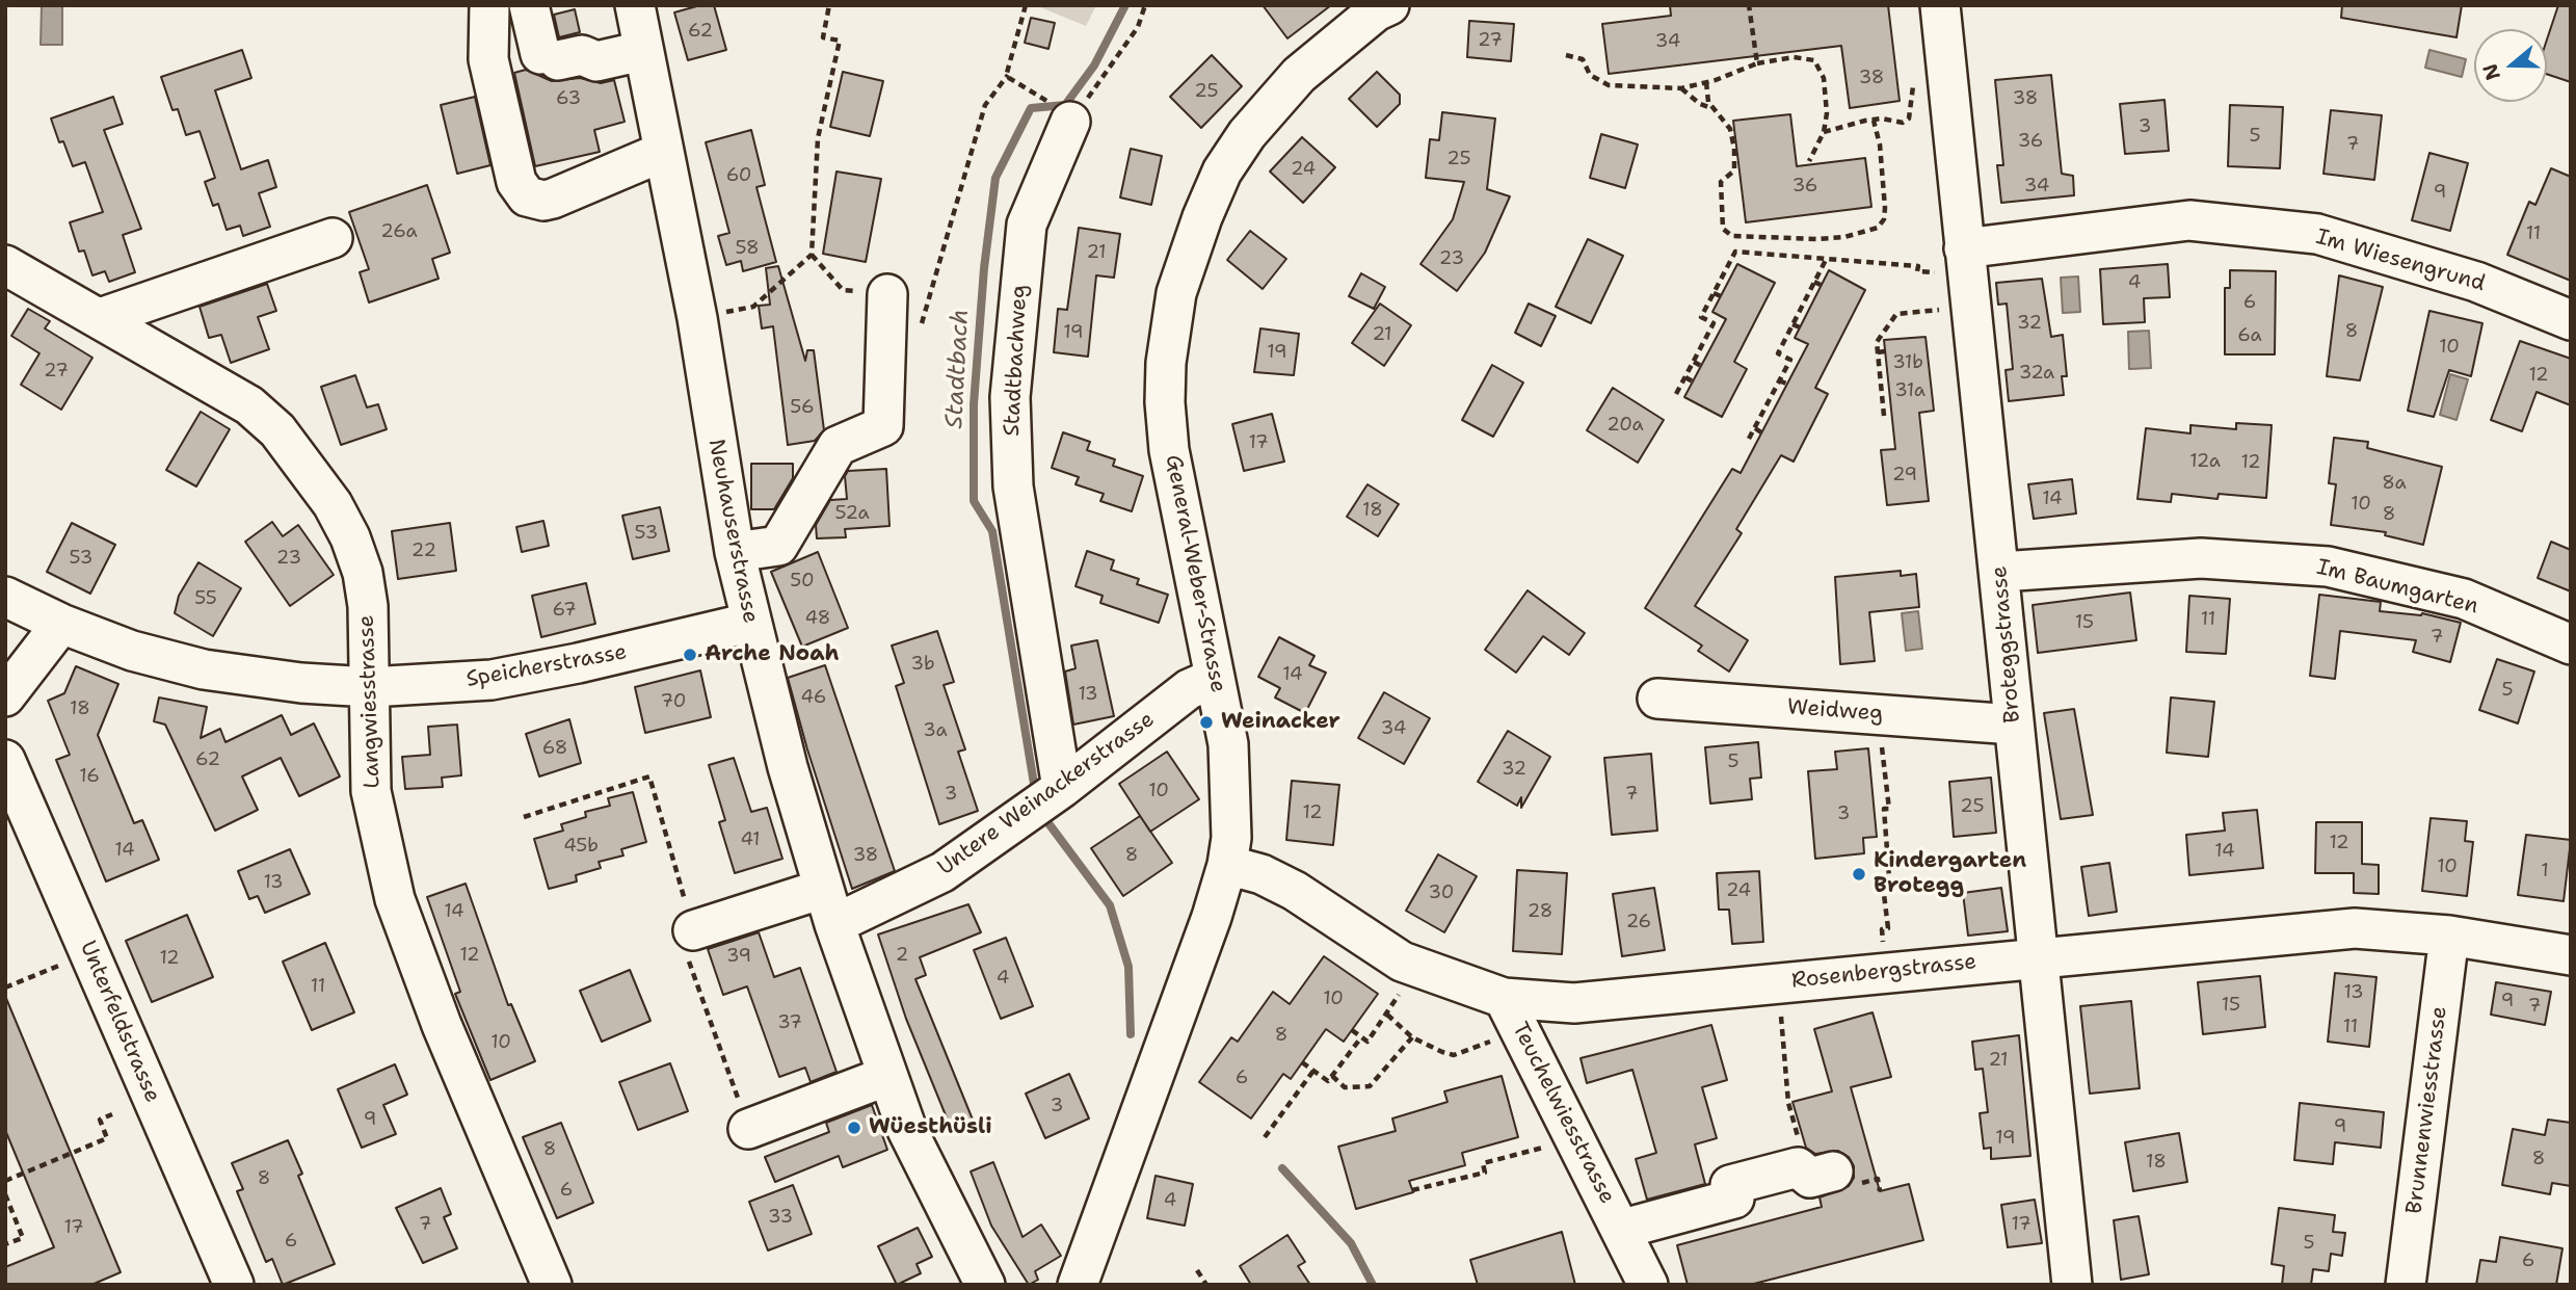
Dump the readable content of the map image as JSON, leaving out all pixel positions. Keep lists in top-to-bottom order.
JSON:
{
  "streets": {
    "street": [
      "Im Wiesengrund",
      "Stadtbachweg",
      "Neuhauserstrasse",
      "General-Weber-Strasse",
      "Im Baumgarten",
      "Broteggstrasse",
      "Speicherstrasse",
      "Langwiesstrasse",
      "Weidweg",
      "Untere Weinackerstrasse",
      "Rosenbergstrasse",
      "Unterfeldstrasse",
      "Brunnenwiesstrasse",
      "Teuchelwiesstrasse"
    ]
  },
  "crossings": [
    ["Im Wiesengrund", "Broteggstrasse"],
    ["Stadtbachweg", "Untere Weinackerstrasse"],
    ["Neuhauserstrasse", "Speicherstrasse"],
    ["Neuhauserstrasse", "Untere Weinackerstrasse"],
    ["General-Weber-Strasse", "Untere Weinackerstrasse"],
    ["General-Weber-Strasse", "Rosenbergstrasse"],
    ["Im Baumgarten", "Broteggstrasse"],
    ["Broteggstrasse", "Weidweg"],
    ["Broteggstrasse", "Rosenbergstrasse"],
    ["Speicherstrasse", "Langwiesstrasse"],
    ["Rosenbergstrasse", "Brunnenwiesstrasse"],
    ["Rosenbergstrasse", "Teuchelwiesstrasse"]
  ],
  "water": ["Stadtbach"],
  "places": [
    "Arche Noah",
    "Weinacker",
    "Kindergarten Brotegg",
    "Wüesthüsli"
  ],
  "house_numbers": [
    "62",
    "27",
    "34",
    "38",
    "25",
    "63",
    "38",
    "3",
    "5",
    "36",
    "7",
    "25",
    "24",
    "60",
    "36",
    "34",
    "9",
    "26a",
    "11",
    "58",
    "21",
    "23",
    "4",
    "6",
    "32",
    "8",
    "19",
    "21",
    "6a",
    "10",
    "19",
    "31b",
    "27",
    "32a",
    "12",
    "31a",
    "56",
    "20a",
    "17",
    "12a",
    "12",
    "29",
    "8a",
    "14",
    "10",
    "18",
    "52a",
    "8",
    "53",
    "22",
    "53",
    "23",
    "50",
    "55",
    "67",
    "48",
    "11",
    "15",
    "7",
    "3b",
    "14",
    "5",
    "13",
    "46",
    "70",
    "18",
    "34",
    "3a",
    "68",
    "62",
    "5",
    "32",
    "16",
    "10",
    "3",
    "7",
    "25",
    "12",
    "3",
    "41",
    "12",
    "45b",
    "14",
    "14",
    "38",
    "8",
    "10",
    "1",
    "13",
    "24",
    "30",
    "14",
    "28",
    "26",
    "12",
    "2",
    "39",
    "12",
    "4",
    "11",
    "13",
    "10",
    "9",
    "15",
    "7",
    "37",
    "11",
    "8",
    "10",
    "21",
    "6",
    "3",
    "9",
    "9",
    "19",
    "8",
    "8",
    "18",
    "8",
    "6",
    "4",
    "33",
    "7",
    "17",
    "17",
    "6",
    "5",
    "6"
  ],
  "north": "left"
}
